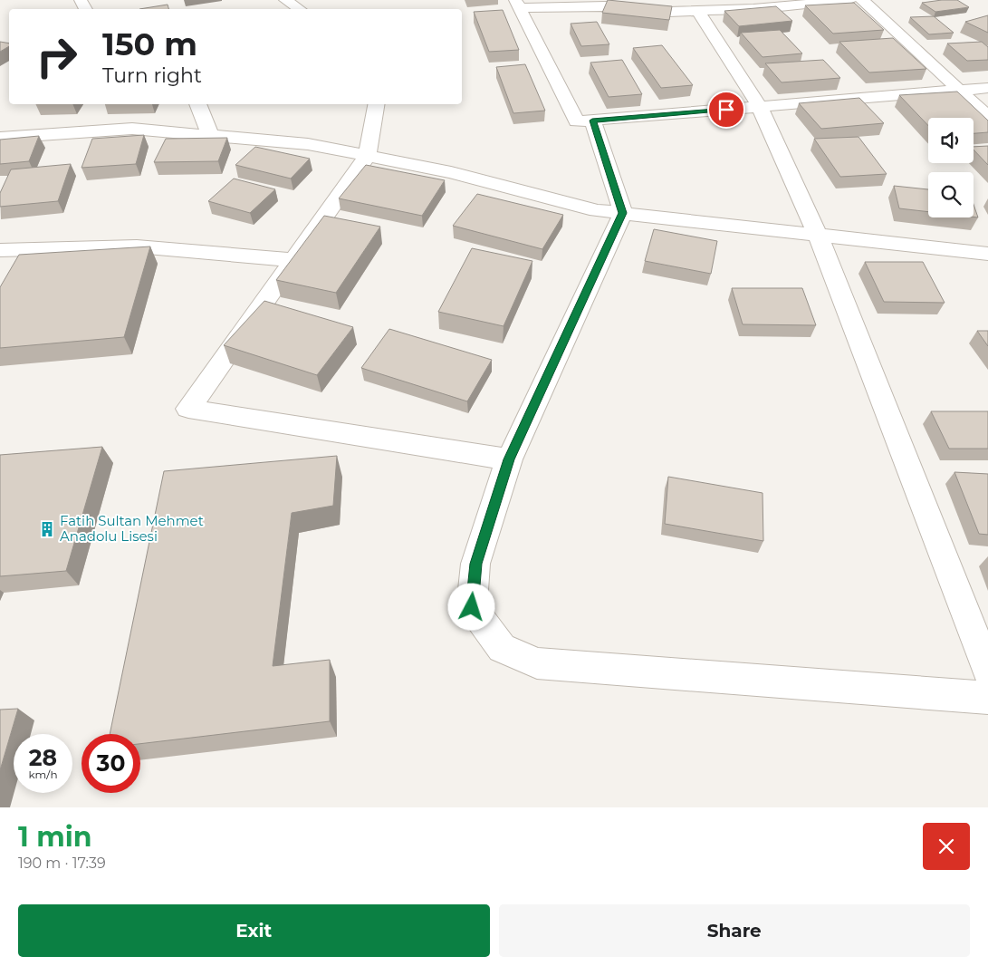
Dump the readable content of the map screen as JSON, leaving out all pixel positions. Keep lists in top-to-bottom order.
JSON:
{
  "places": {
    "building": ["Fatih Sultan Mehmet Anadolu Lisesi"]
  },
  "page": {
    "turn": ["150 m", "Turn right"],
    "speed": "28 km/h",
    "limit": "30",
    "heading": ["1 min", "190 m · 17:39"],
    "buttons": ["Exit", "Share"]
  }
}
